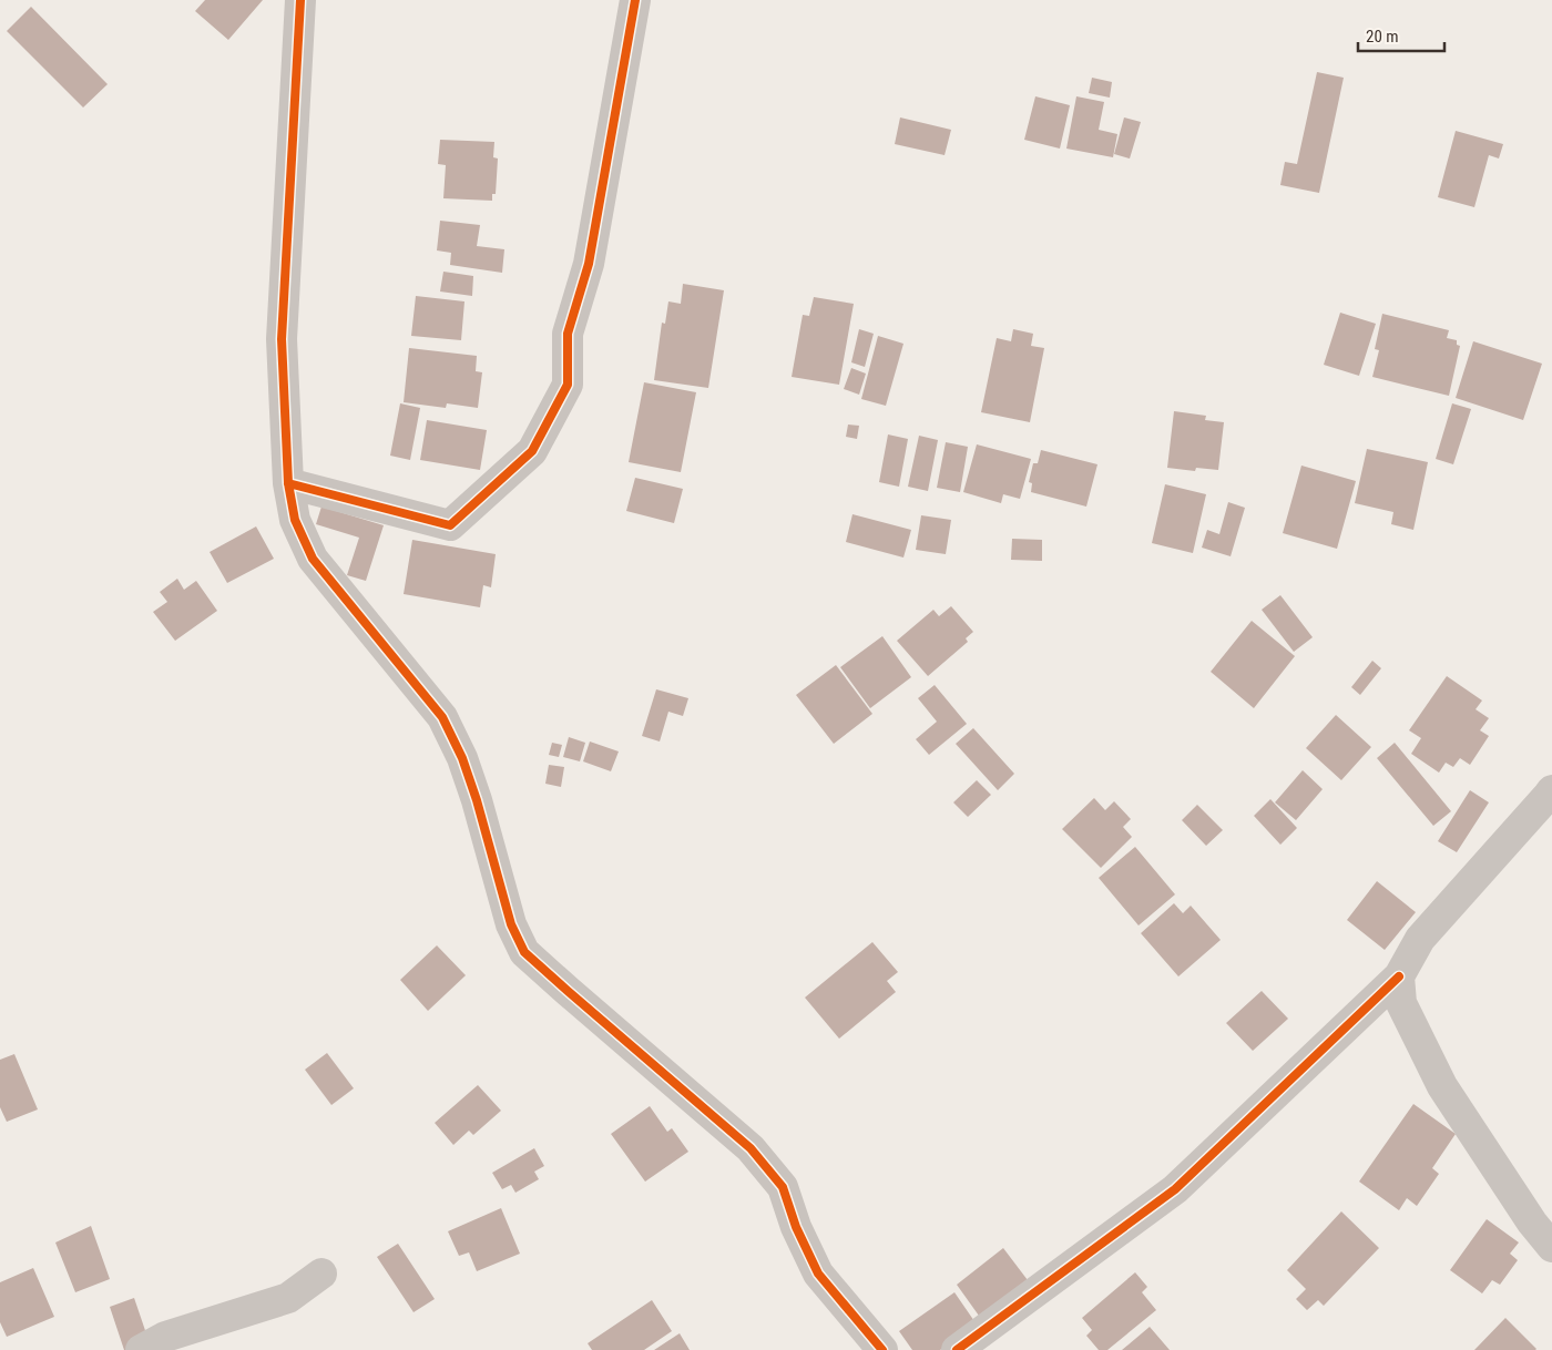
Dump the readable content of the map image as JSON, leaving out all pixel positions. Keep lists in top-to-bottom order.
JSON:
{
  "scale_bar": "20 m"
}
